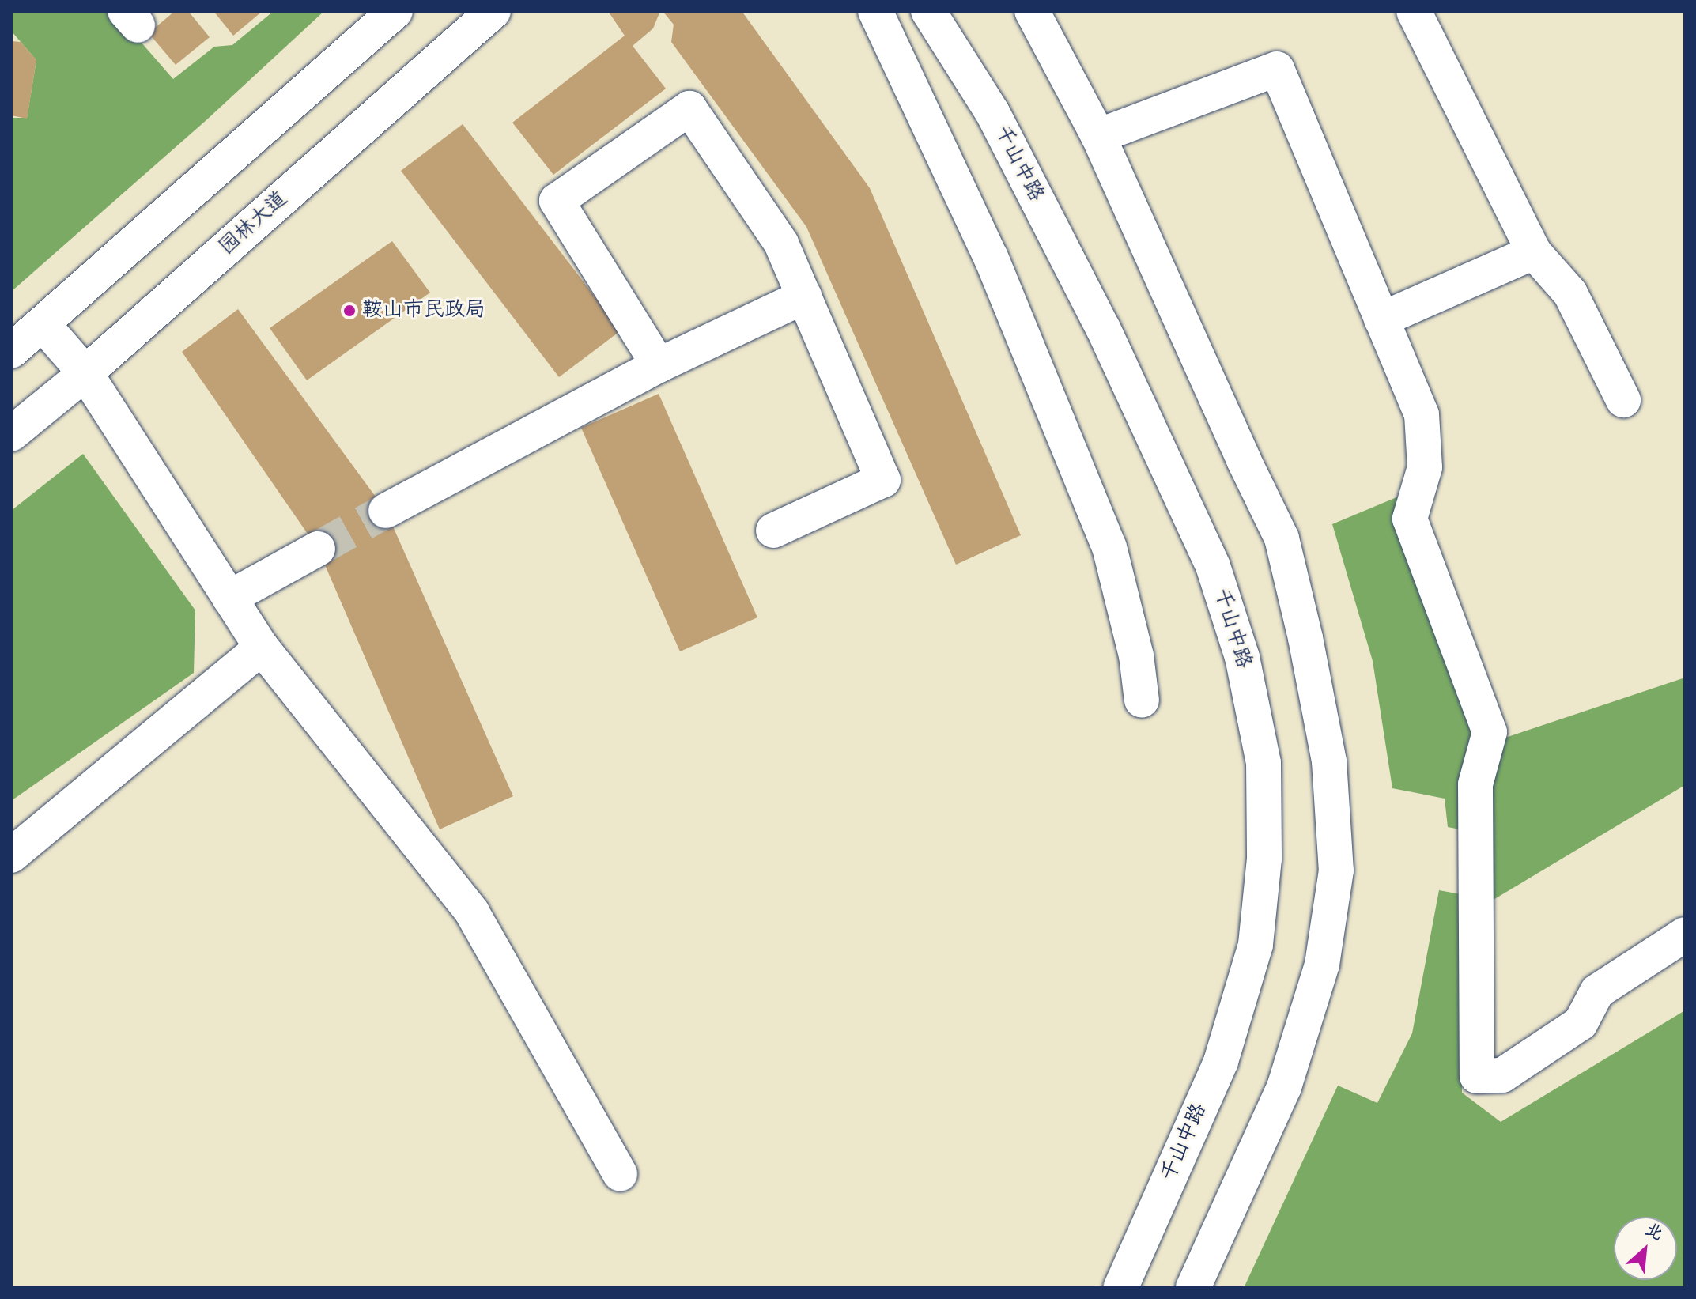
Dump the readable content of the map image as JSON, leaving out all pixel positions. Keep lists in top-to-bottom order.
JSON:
{
  "streets": {
    "main road": ["千山中路", "园林大道"]
  },
  "places": ["鞍山市民政局"],
  "north": "top right"
}
